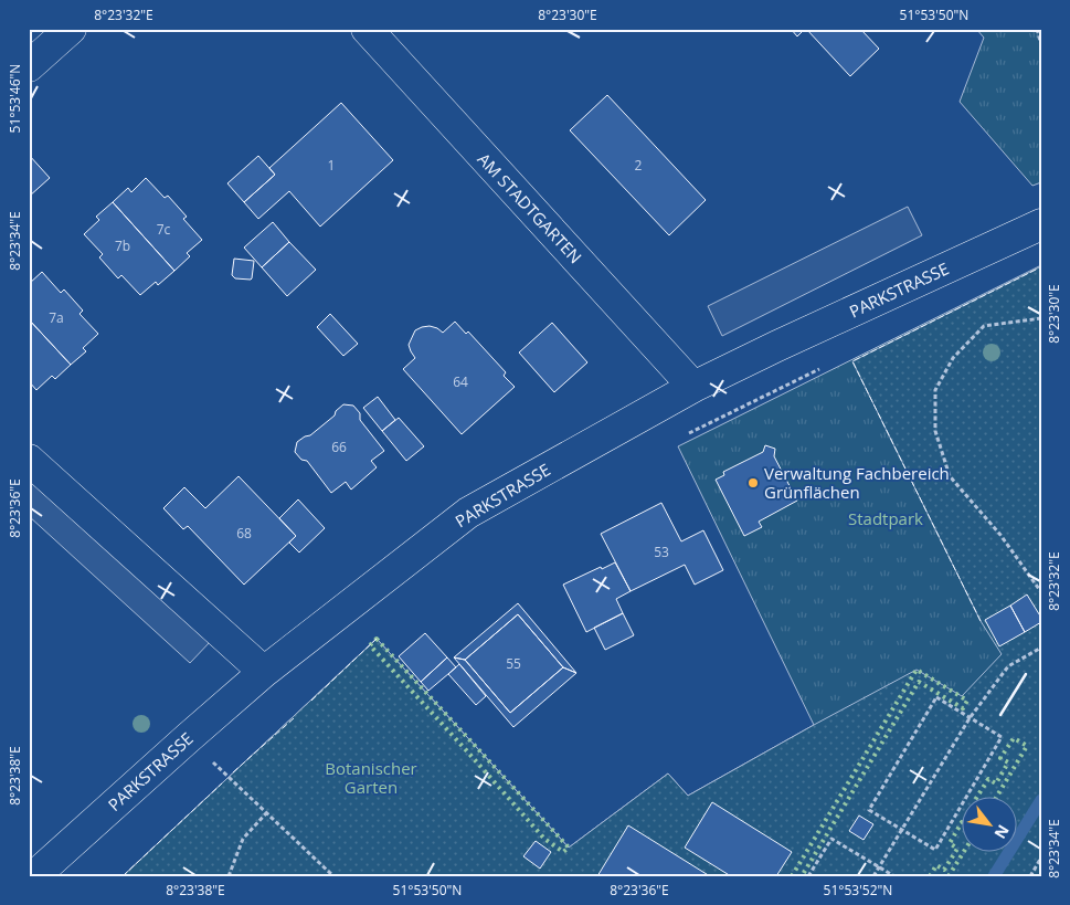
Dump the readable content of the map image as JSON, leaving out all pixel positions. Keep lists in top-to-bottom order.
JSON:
{
  "streets": {
    "street": ["AM STADTGARTEN", "PARKSTRASSE"]
  },
  "crossings": [
    ["AM STADTGARTEN", "PARKSTRASSE"]
  ],
  "parks": ["Stadtpark", "Botanischer Garten"],
  "places": ["Verwaltung Fachbereich Grünflächen"],
  "house_numbers": [
    "1",
    "2",
    "7c",
    "7b",
    "7a",
    "64",
    "66",
    "68",
    "53",
    "55"
  ],
  "north": "bottom right",
  "coordinates": [
    "8°23'32\"E",
    "8°23'30\"E",
    "51°53'50\"N",
    "51°53'46\"N",
    "8°23'34\"E",
    "8°23'36\"E",
    "8°23'38\"E",
    "51°53'52\"N"
  ]
}
